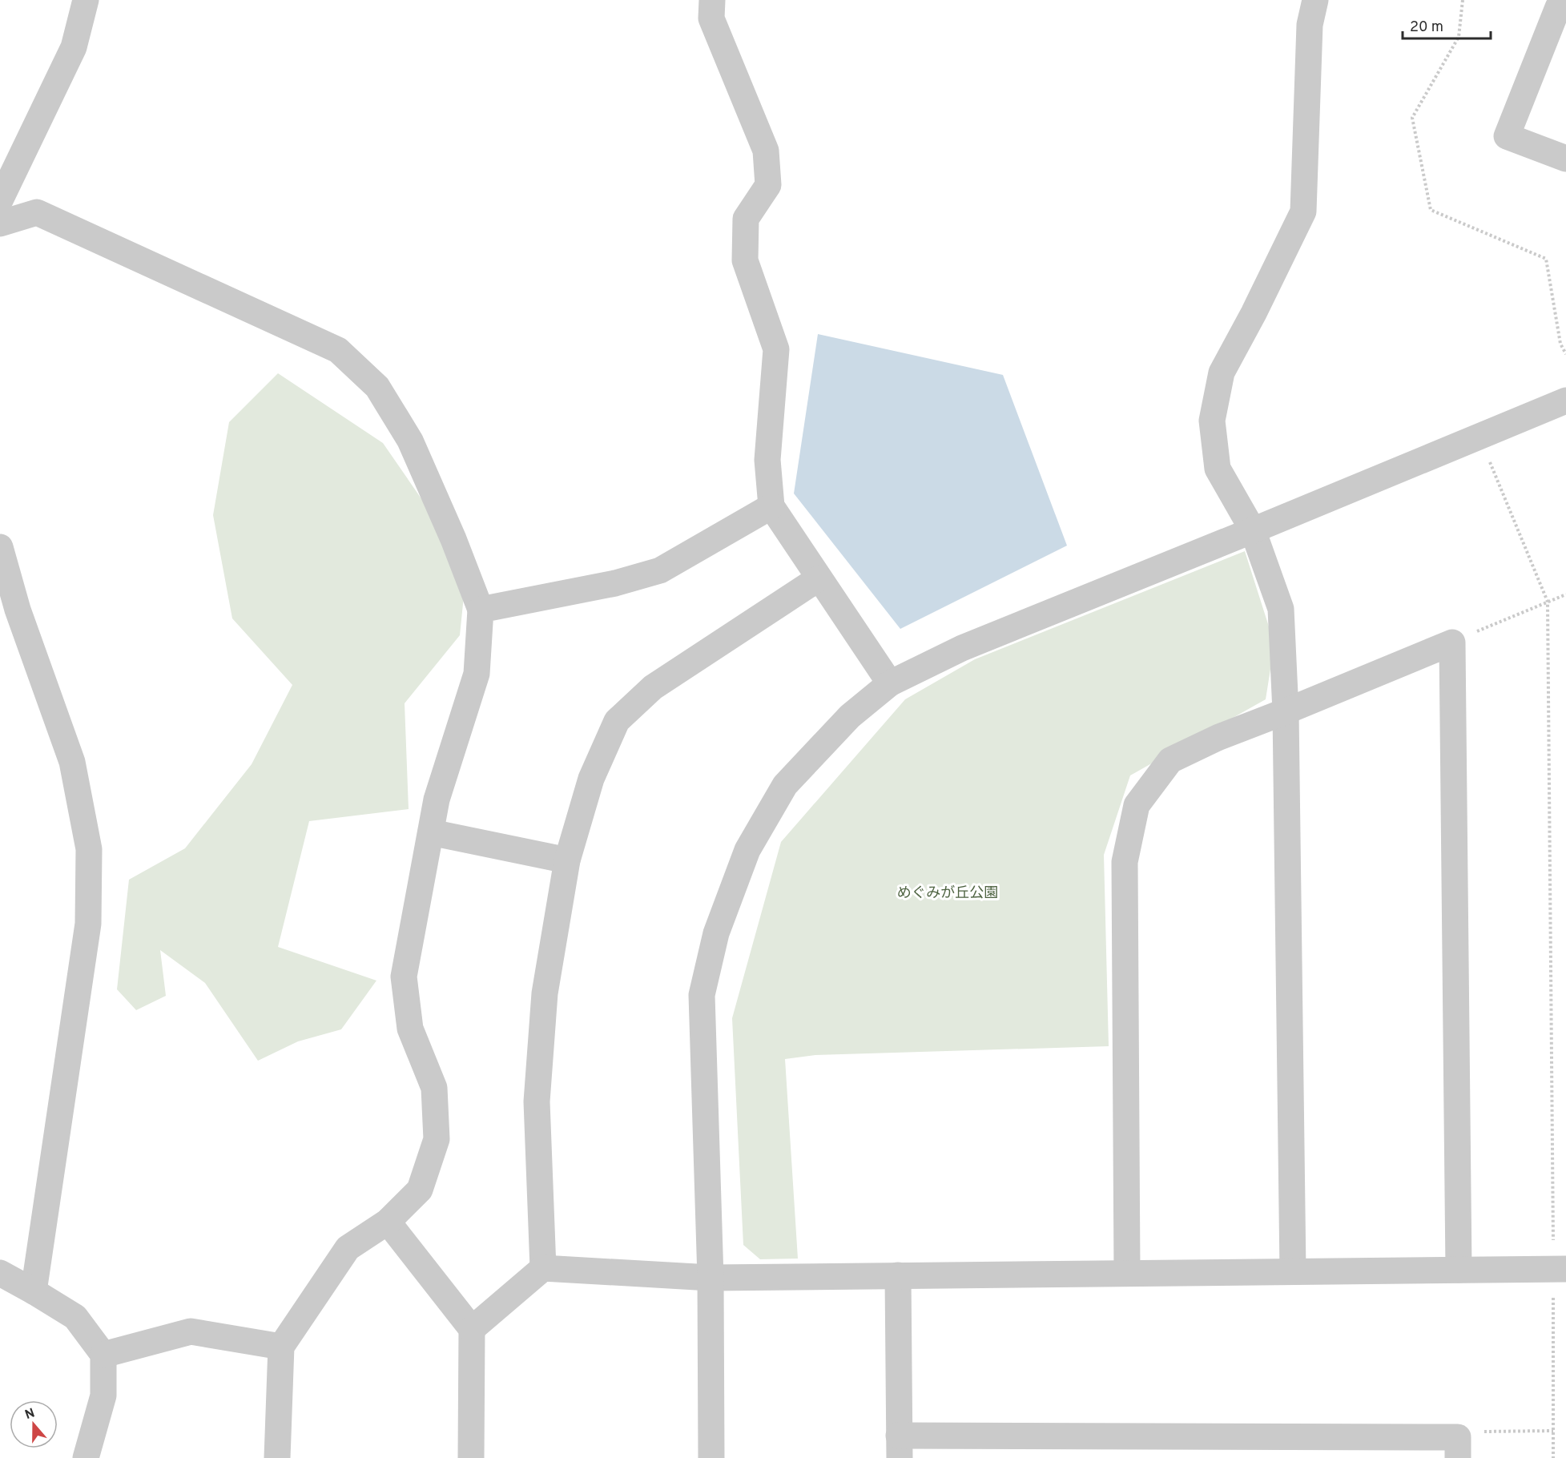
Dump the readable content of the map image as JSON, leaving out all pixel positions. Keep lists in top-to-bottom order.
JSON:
{
  "parks": ["めぐみが丘公園"],
  "scale_bar": "20 m",
  "north": "top"
}
